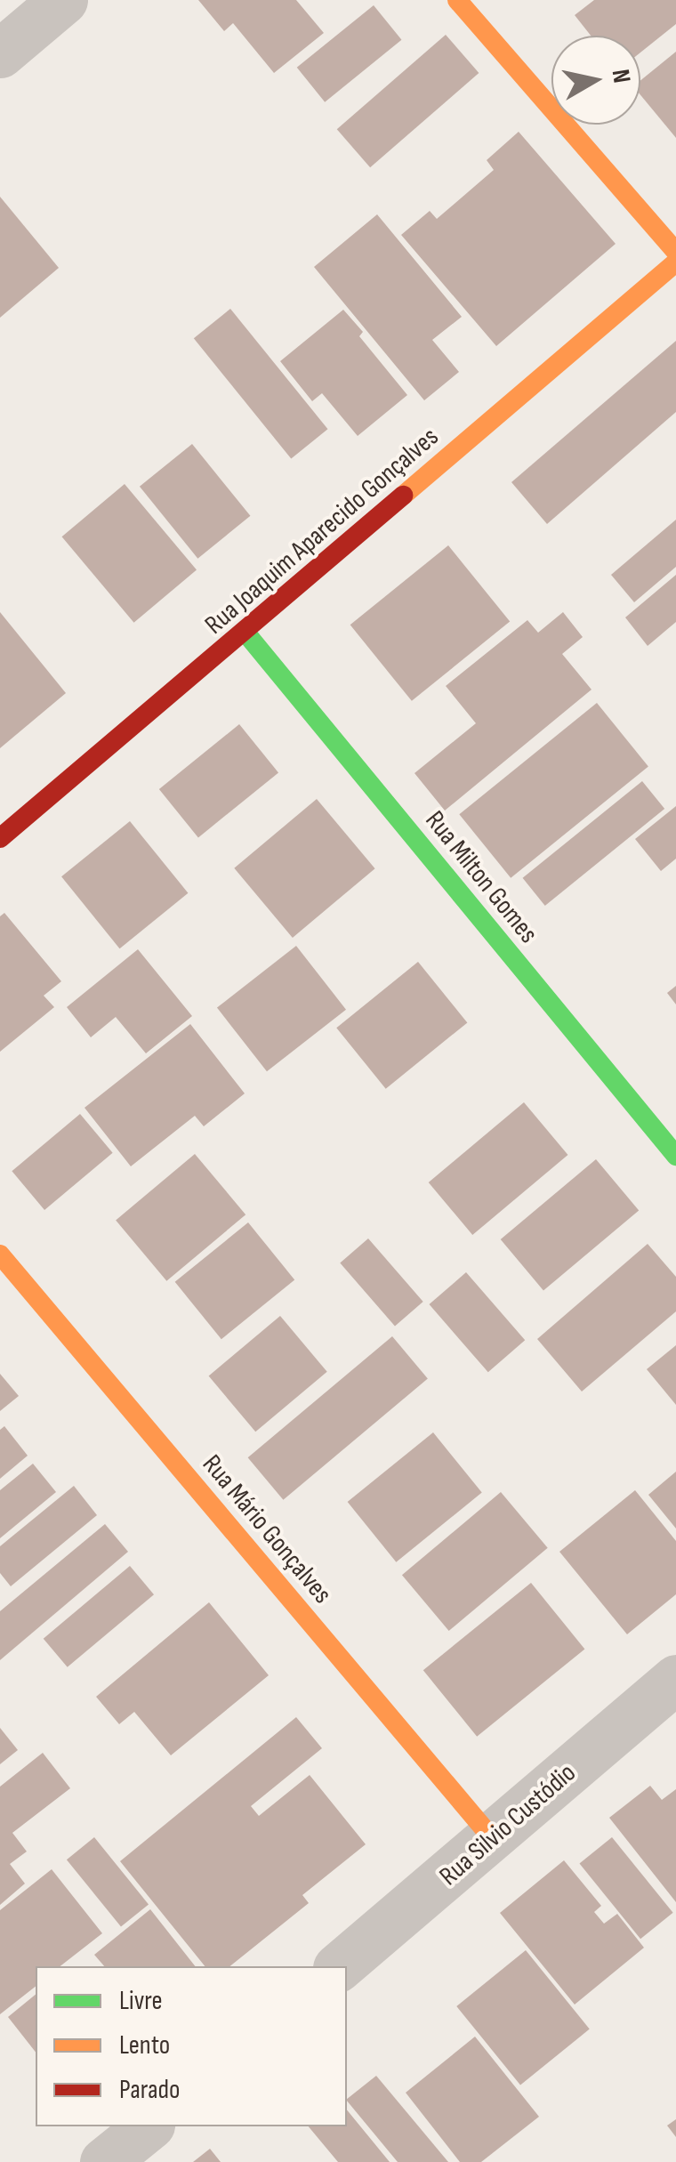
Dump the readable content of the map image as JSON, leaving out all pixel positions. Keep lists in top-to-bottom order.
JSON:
{
  "streets": {
    "street": [
      "Rua Joaquim Aparecido Gonçalves",
      "Rua Milton Gomes",
      "Rua Mário Gonçalves",
      "Rua Silvio Custódio"
    ]
  },
  "crossings": [
    ["Rua Joaquim Aparecido Gonçalves", "Rua Milton Gomes"],
    ["Rua Mário Gonçalves", "Rua Silvio Custódio"]
  ],
  "legend": ["Livre", "Lento", "Parado"],
  "north": "right"
}
